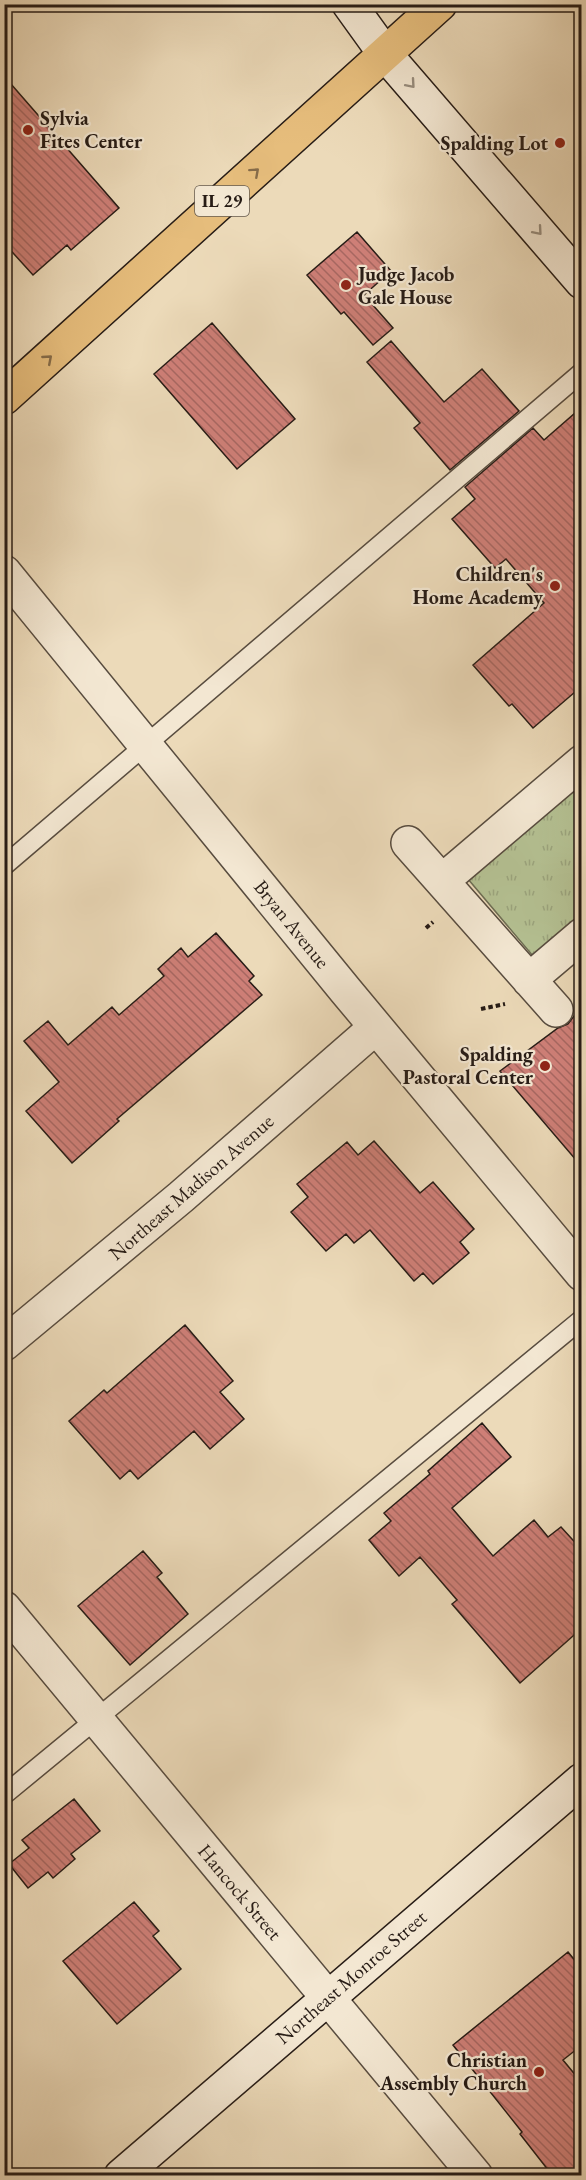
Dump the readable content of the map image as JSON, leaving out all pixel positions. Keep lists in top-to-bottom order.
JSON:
{
  "streets": {
    "main road": ["IL 29"],
    "street": [
      "Bryan Avenue",
      "Northeast Madison Avenue",
      "Hancock Street",
      "Northeast Monroe Street"
    ]
  },
  "crossings": [
    ["Bryan Avenue", "Northeast Madison Avenue"],
    ["Hancock Street", "Northeast Monroe Street"]
  ],
  "places": [
    "Sylvia Fites Center",
    "Spalding Lot",
    "Judge Jacob Gale House",
    "Children's Home Academy",
    "Spalding Pastoral Center",
    "Christian Assembly Church"
  ]
}
